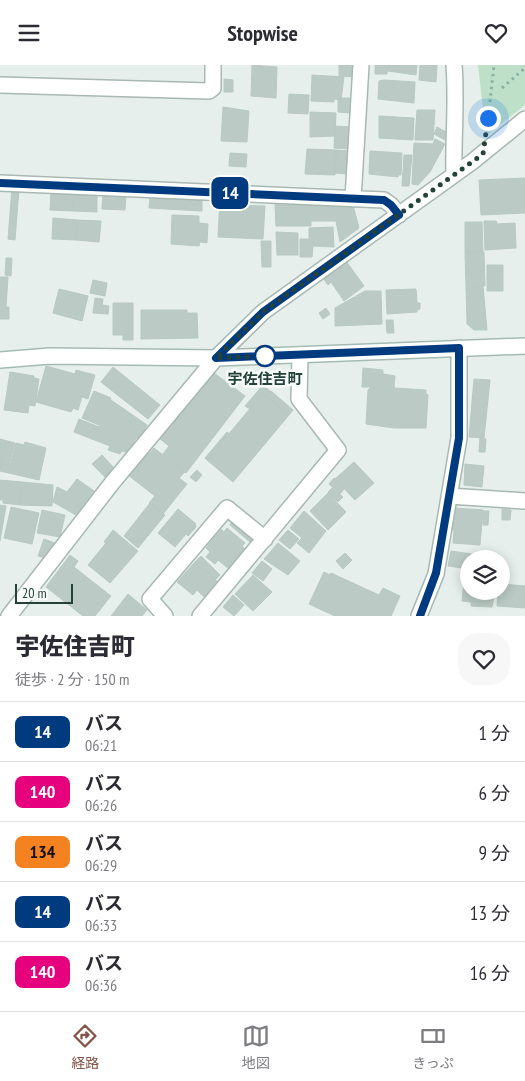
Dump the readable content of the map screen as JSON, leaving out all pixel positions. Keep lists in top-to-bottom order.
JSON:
{
  "places": ["宇佐住吉町"],
  "lines": ["bus line 14"],
  "scale_bar": "20 m",
  "page": {
    "header": "Stopwise",
    "on_map": "14",
    "scale": "20 m",
    "heading": ["宇佐住吉町", "徒歩 · 2 分 · 150 m"],
    "list": [
      {
        "mark": "14",
        "name": "バス",
        "note": "06:21",
        "value": "1 分"
      },
      {
        "mark": "140",
        "name": "バス",
        "note": "06:26",
        "value": "6 分"
      },
      {
        "mark": "134",
        "name": "バス",
        "note": "06:29",
        "value": "9 分"
      },
      {
        "mark": "14",
        "name": "バス",
        "note": "06:33",
        "value": "13 分"
      },
      {
        "mark": "140",
        "name": "バス",
        "note": "06:36",
        "value": "16 分"
      }
    ],
    "tabs": ["経路", "地図", "きっぷ"]
  }
}
